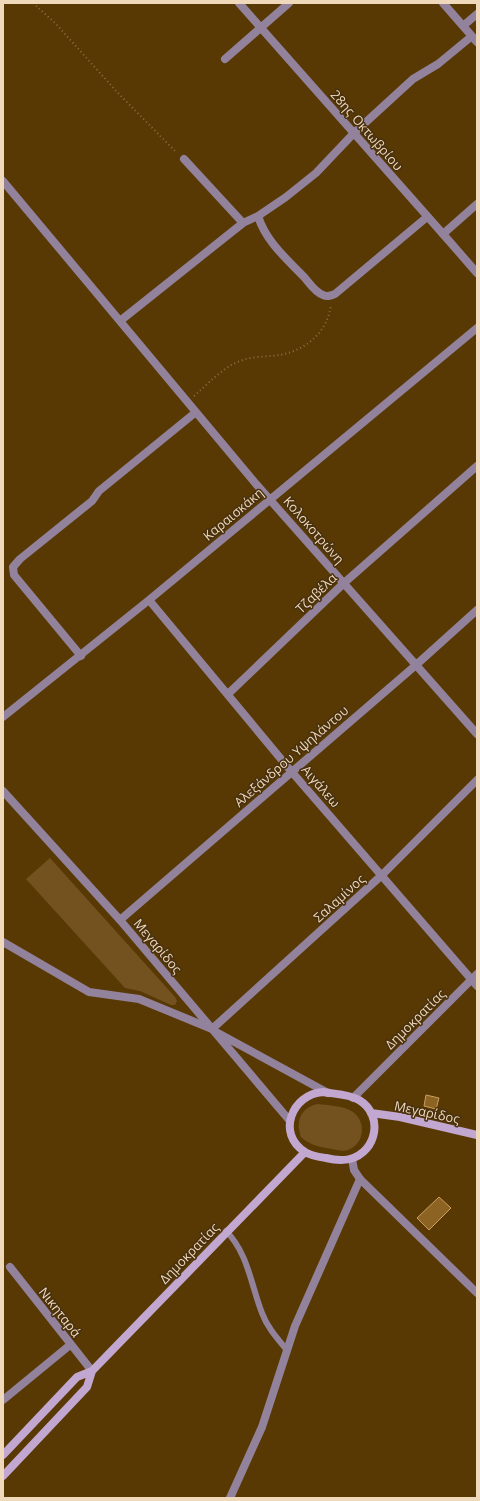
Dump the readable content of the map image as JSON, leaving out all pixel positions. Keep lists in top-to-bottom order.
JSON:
{
  "streets": {
    "main road": ["Μεγαρίδος", "Δημοκρατίας"],
    "street": [
      "28ης Οκτωβρίου",
      "Καραισκάκη",
      "Κολοκοτρώνη",
      "Τζαβέλα",
      "Αλεξάνδρου Υψηλάντου",
      "Αιγάλεω",
      "Σαλαμίνος",
      "Νικηταρά"
    ]
  },
  "crossings": [
    ["Καραισκάκη", "Κολοκοτρώνη"],
    ["Καραισκάκη", "Αιγάλεω"],
    ["Κολοκοτρώνη", "Τζαβέλα"],
    ["Κολοκοτρώνη", "Αλεξάνδρου Υψηλάντου"],
    ["Τζαβέλα", "Αιγάλεω"],
    ["Αλεξάνδρου Υψηλάντου", "Αιγάλεω"],
    ["Αλεξάνδρου Υψηλάντου", "Μεγαρίδος"],
    ["Αιγάλεω", "Σαλαμίνος"],
    ["Αιγάλεω", "Δημοκρατίας"],
    ["Σαλαμίνος", "Μεγαρίδος"],
    ["Μεγαρίδος", "Δημοκρατίας"],
    ["Δημοκρατίας", "Νικηταρά"]
  ]
}
